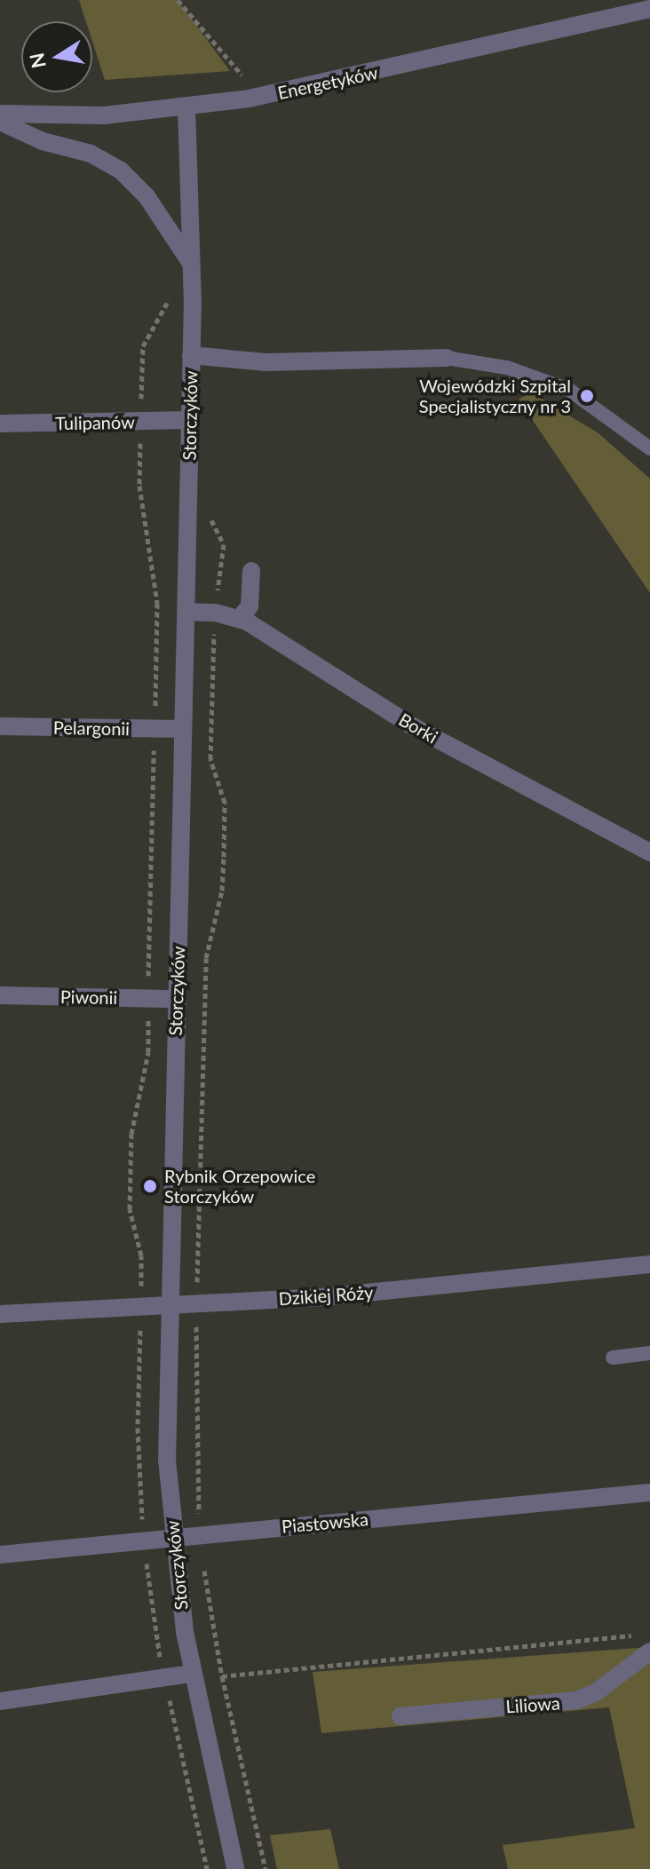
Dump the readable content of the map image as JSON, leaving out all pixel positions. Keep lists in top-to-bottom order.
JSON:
{
  "streets": {
    "street": [
      "Energetyków",
      "Storczyków",
      "Tulipanów",
      "Pelargonii",
      "Borki",
      "Piwonii",
      "Dzikiej Róży",
      "Piastowska",
      "Liliowa"
    ]
  },
  "crossings": [
    ["Energetyków", "Storczyków"],
    ["Storczyków", "Tulipanów"],
    ["Storczyków", "Pelargonii"],
    ["Storczyków", "Borki"],
    ["Storczyków", "Piwonii"],
    ["Storczyków", "Dzikiej Róży"],
    ["Storczyków", "Piastowska"]
  ],
  "places": ["Wojewódzki Szpital Specjalistyczny nr 3", "Rybnik Orzepowice Storczyków"],
  "north": "left"
}
